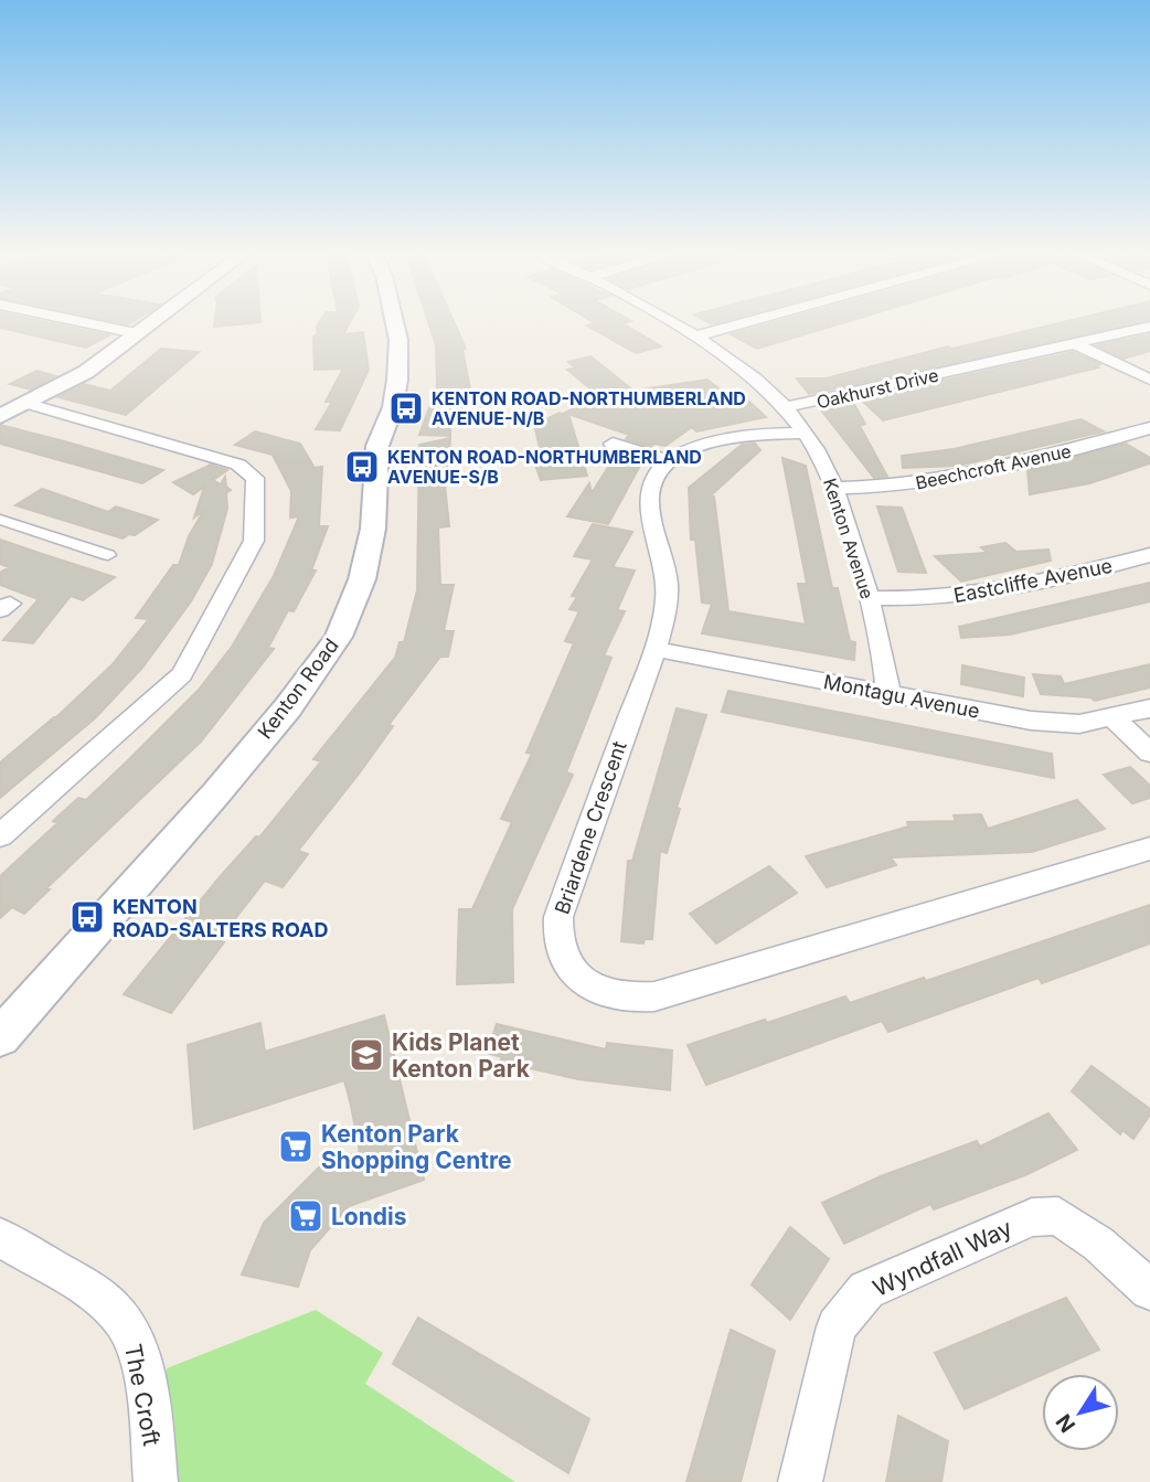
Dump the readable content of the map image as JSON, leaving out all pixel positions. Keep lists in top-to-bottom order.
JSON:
{
  "streets": {
    "street": [
      "Oakhurst Drive",
      "Beechcroft Avenue",
      "Kenton Avenue",
      "Eastcliffe Avenue",
      "Kenton Road",
      "Montagu Avenue",
      "Briardene Crescent",
      "Wyndfall Way",
      "The Croft"
    ]
  },
  "crossings": [
    ["Oakhurst Drive", "Kenton Avenue"],
    ["Beechcroft Avenue", "Kenton Avenue"],
    ["Kenton Avenue", "Eastcliffe Avenue"],
    ["Kenton Avenue", "Montagu Avenue"],
    ["Montagu Avenue", "Briardene Crescent"]
  ],
  "places": {
    "bus stop": ["KENTON ROAD-NORTHUMBERLAND AVENUE-N/B", "KENTON ROAD-NORTHUMBERLAND AVENUE-S/B", "KENTON ROAD-SALTERS ROAD"],
    "school or university": ["Kids Planet Kenton Park"],
    "supermarket": ["Kenton Park Shopping Centre", "Londis"]
  },
  "north": "bottom left"
}
